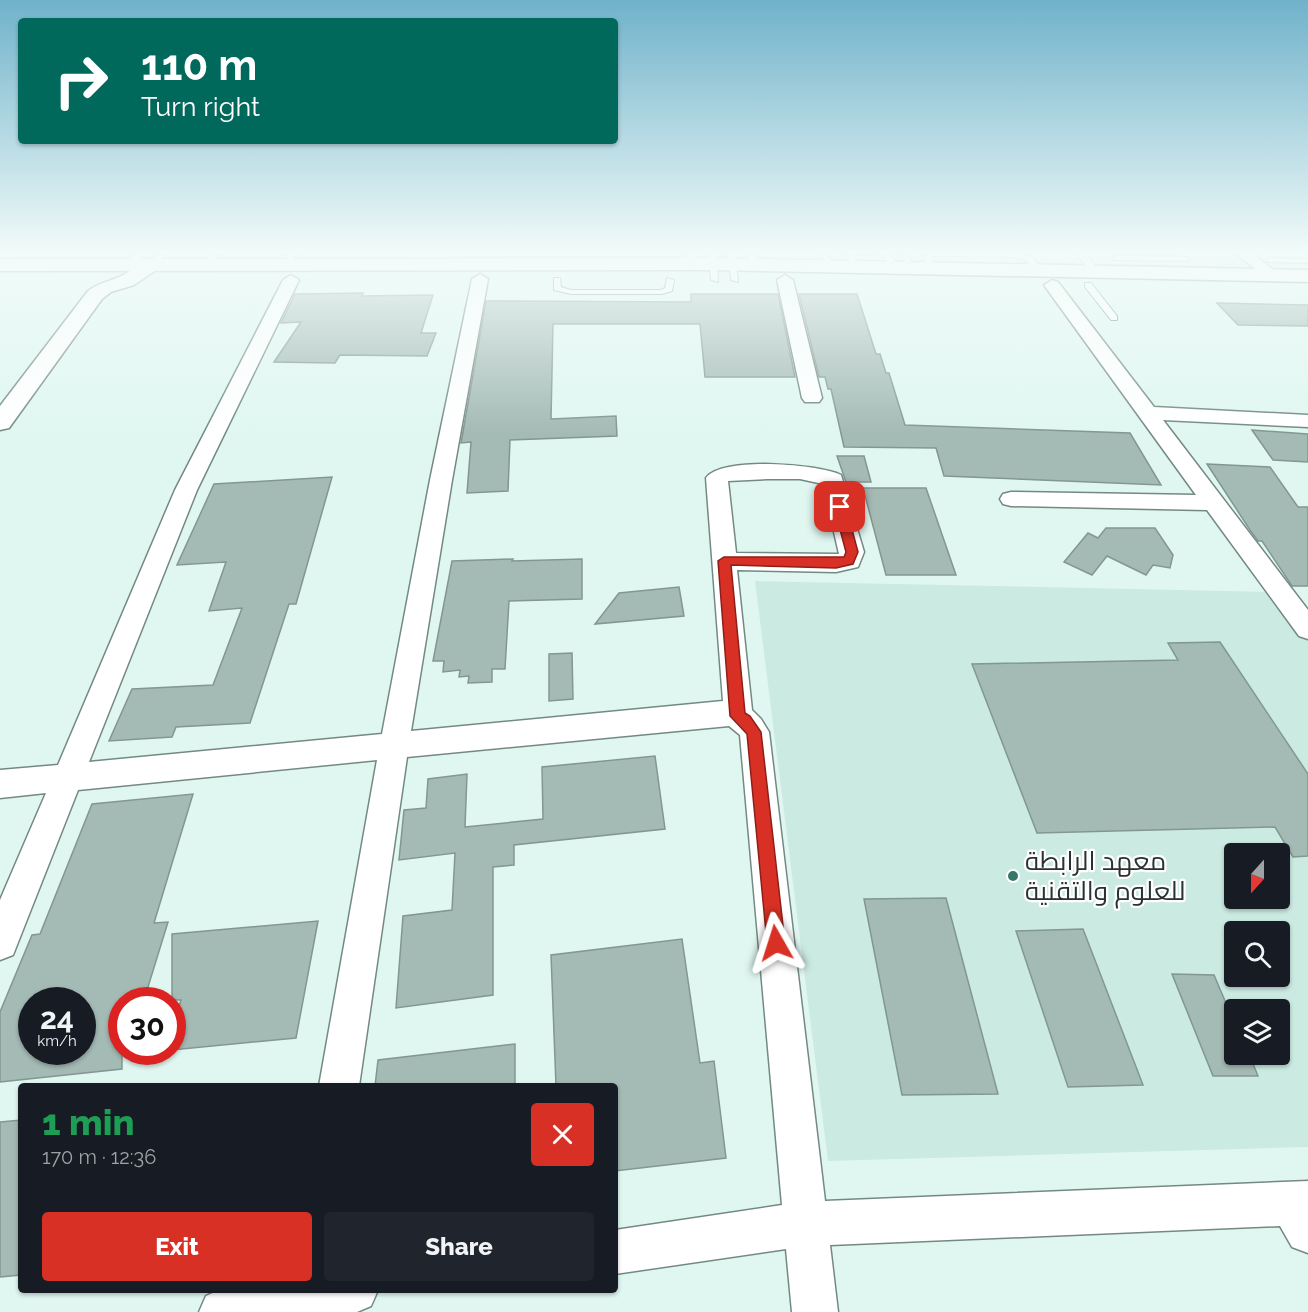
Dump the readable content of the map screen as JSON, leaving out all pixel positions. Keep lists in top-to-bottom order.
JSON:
{
  "places": ["معهد الرابطة للعلوم والتقنية"],
  "north": "bottom",
  "page": {
    "turn": ["110 m", "Turn right"],
    "speed": "24 km/h",
    "limit": "30",
    "heading": ["1 min", "170 m · 12:36"],
    "buttons": ["Exit", "Share"]
  }
}
